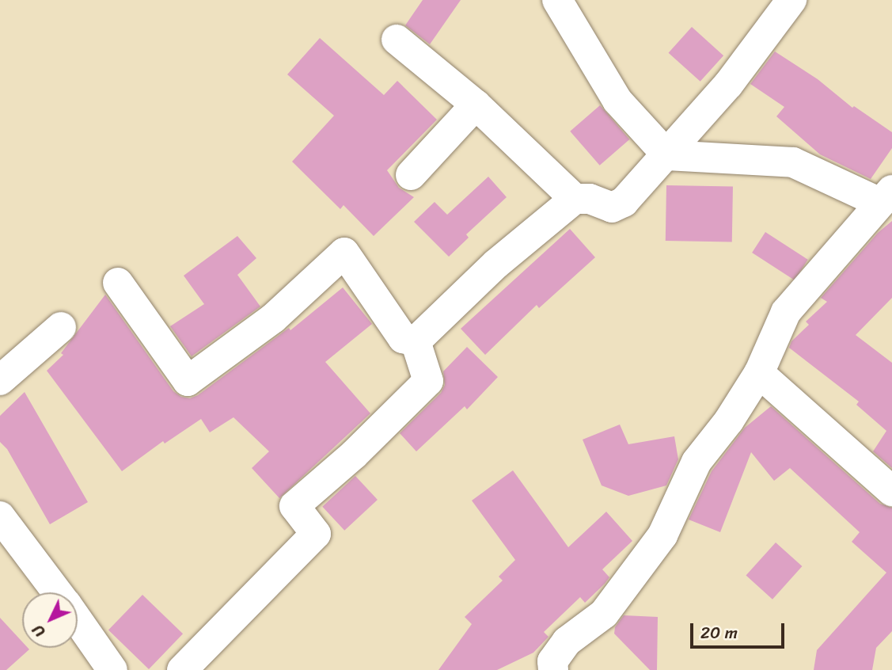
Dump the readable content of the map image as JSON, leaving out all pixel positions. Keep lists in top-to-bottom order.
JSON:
{
  "scale_bar": "20 m",
  "north": "bottom left"
}
